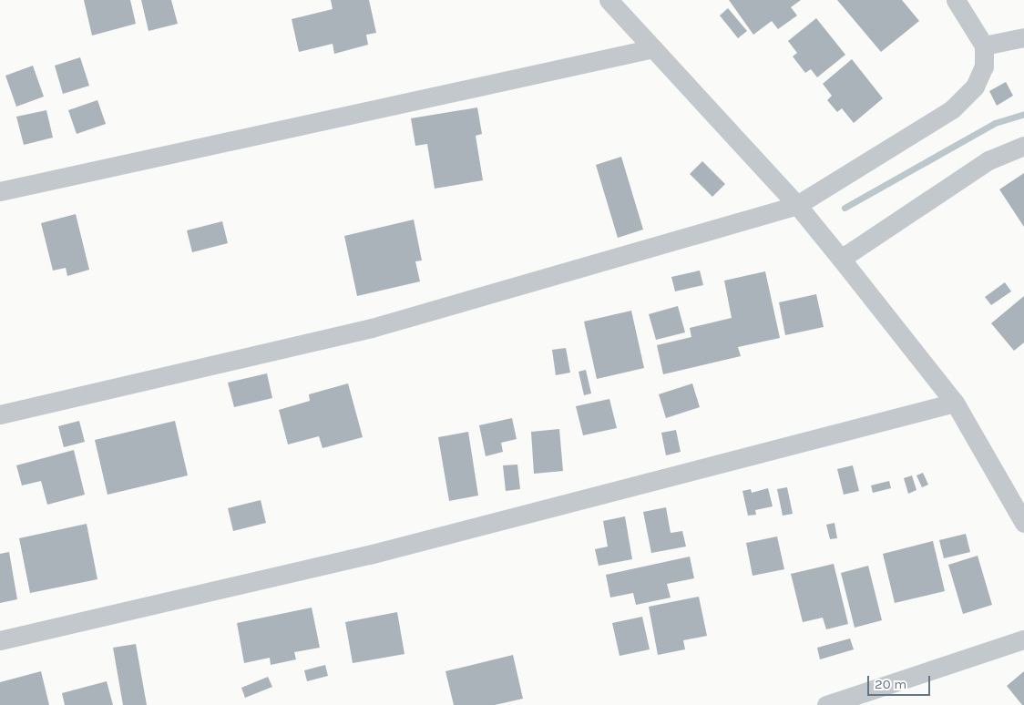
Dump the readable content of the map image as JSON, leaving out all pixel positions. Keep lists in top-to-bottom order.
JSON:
{
  "scale_bar": "20 m"
}
